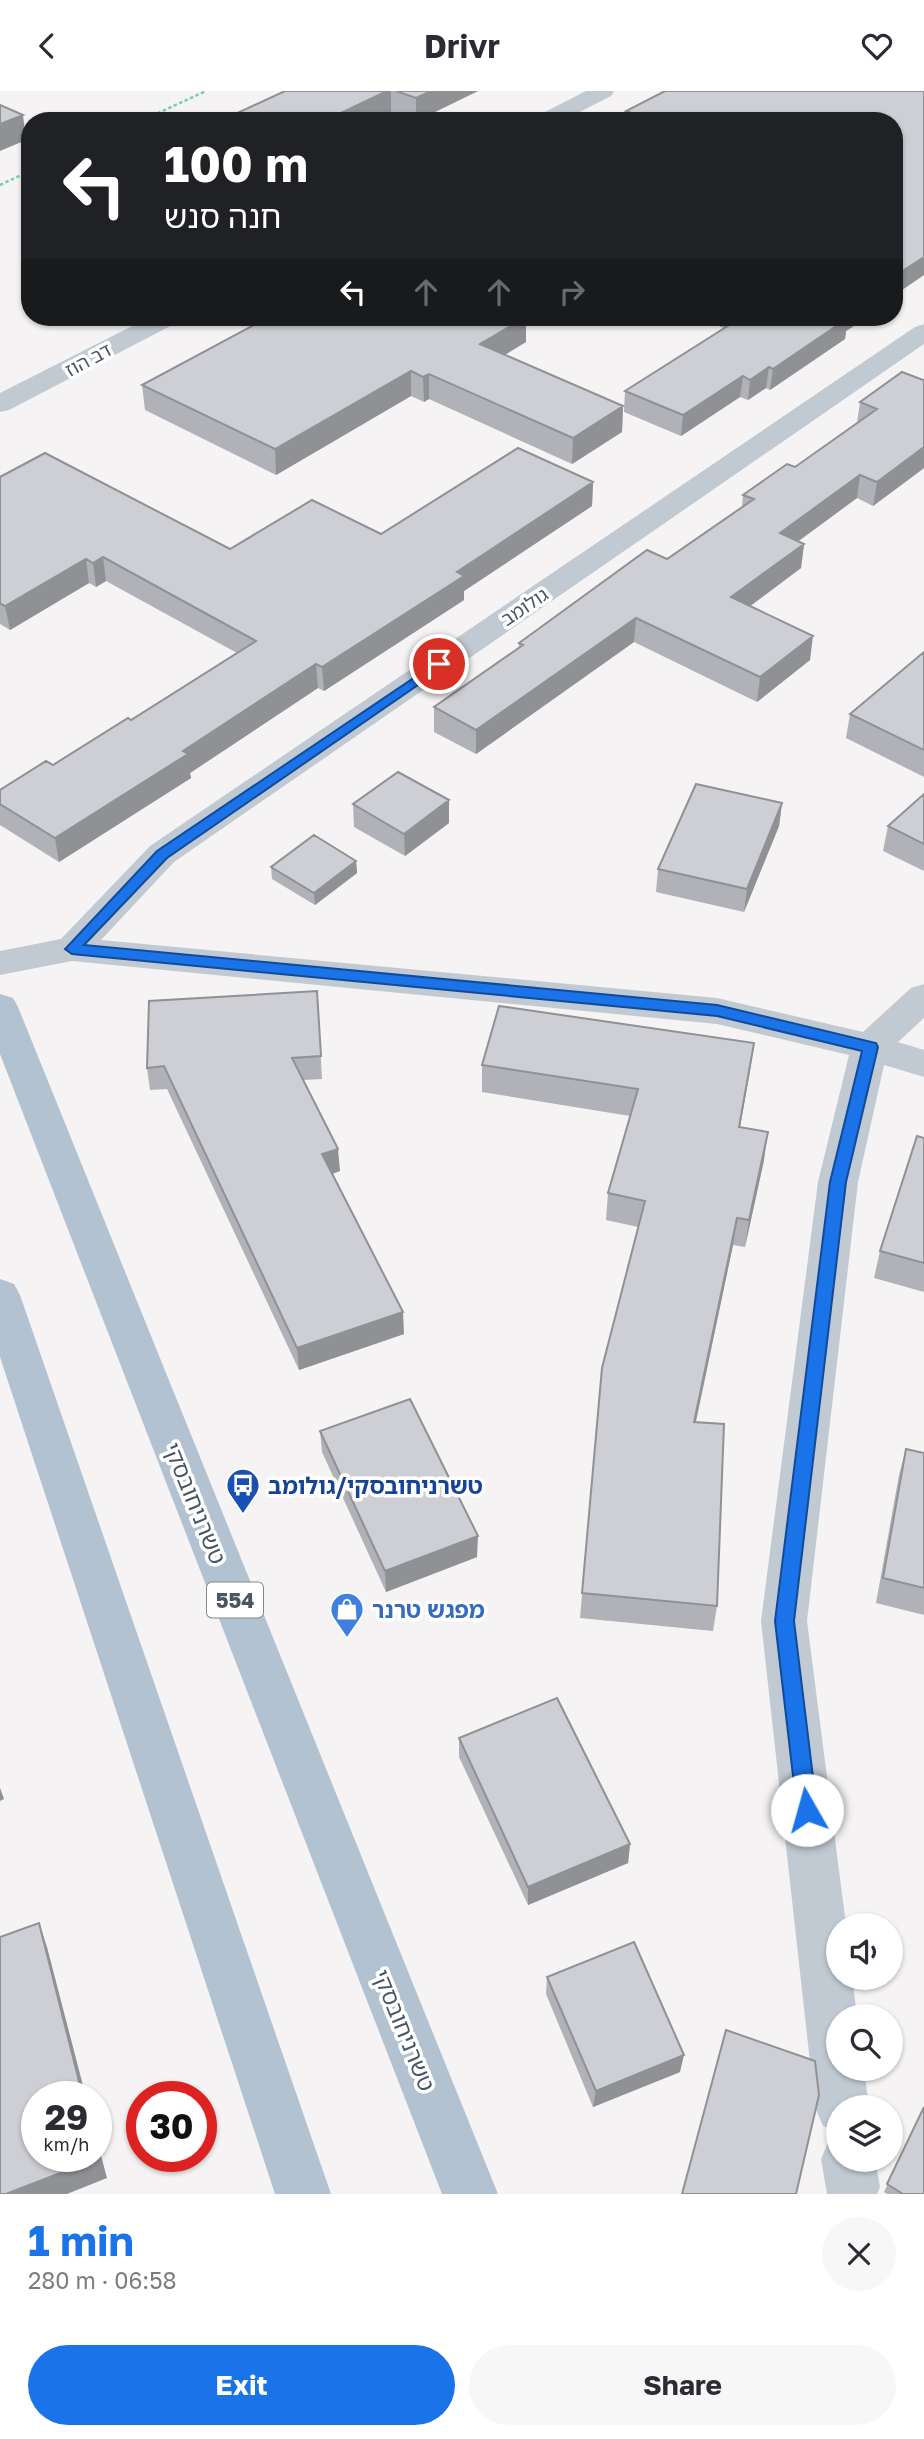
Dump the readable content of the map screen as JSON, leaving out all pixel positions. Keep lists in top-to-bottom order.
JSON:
{
  "streets": {
    "main road": ["טשרניחובסקי", "554"],
    "street": ["דב הוז", "גולומב"]
  },
  "places": {
    "bus stop": ["טשרניחובסקי/גולומב"],
    "shop": ["מפגש טרנר"]
  },
  "page": {
    "header": "Drivr",
    "turn": ["100 m", "חנה סנש"],
    "speed": "29 km/h",
    "limit": "30",
    "heading": ["1 min", "280 m · 06:58"],
    "buttons": ["Exit", "Share"]
  }
}
